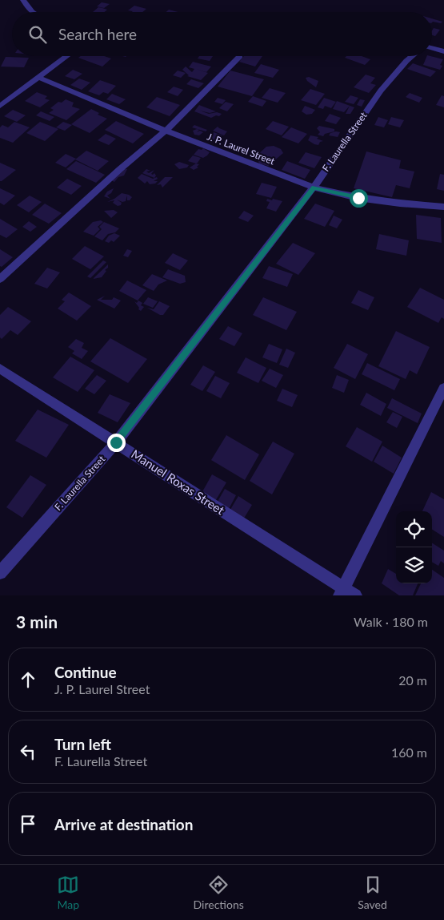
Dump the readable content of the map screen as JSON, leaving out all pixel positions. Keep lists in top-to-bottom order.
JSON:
{
  "streets": {
    "street": ["F. Laurella Street", "J. P. Laurel Street", "Manuel Roxas Street"]
  },
  "crossings": [
    ["F. Laurella Street", "J. P. Laurel Street"],
    ["F. Laurella Street", "Manuel Roxas Street"]
  ],
  "page": {
    "search": "Search here",
    "heading": ["3 min", "Walk · 180 m"],
    "list": [
      ["Continue", "J. P. Laurel Street", "20 m"],
      ["Turn left", "F. Laurella Street", "160 m"],
      "Arrive at destination"
    ],
    "nav": ["Map", "Directions", "Saved"]
  }
}
